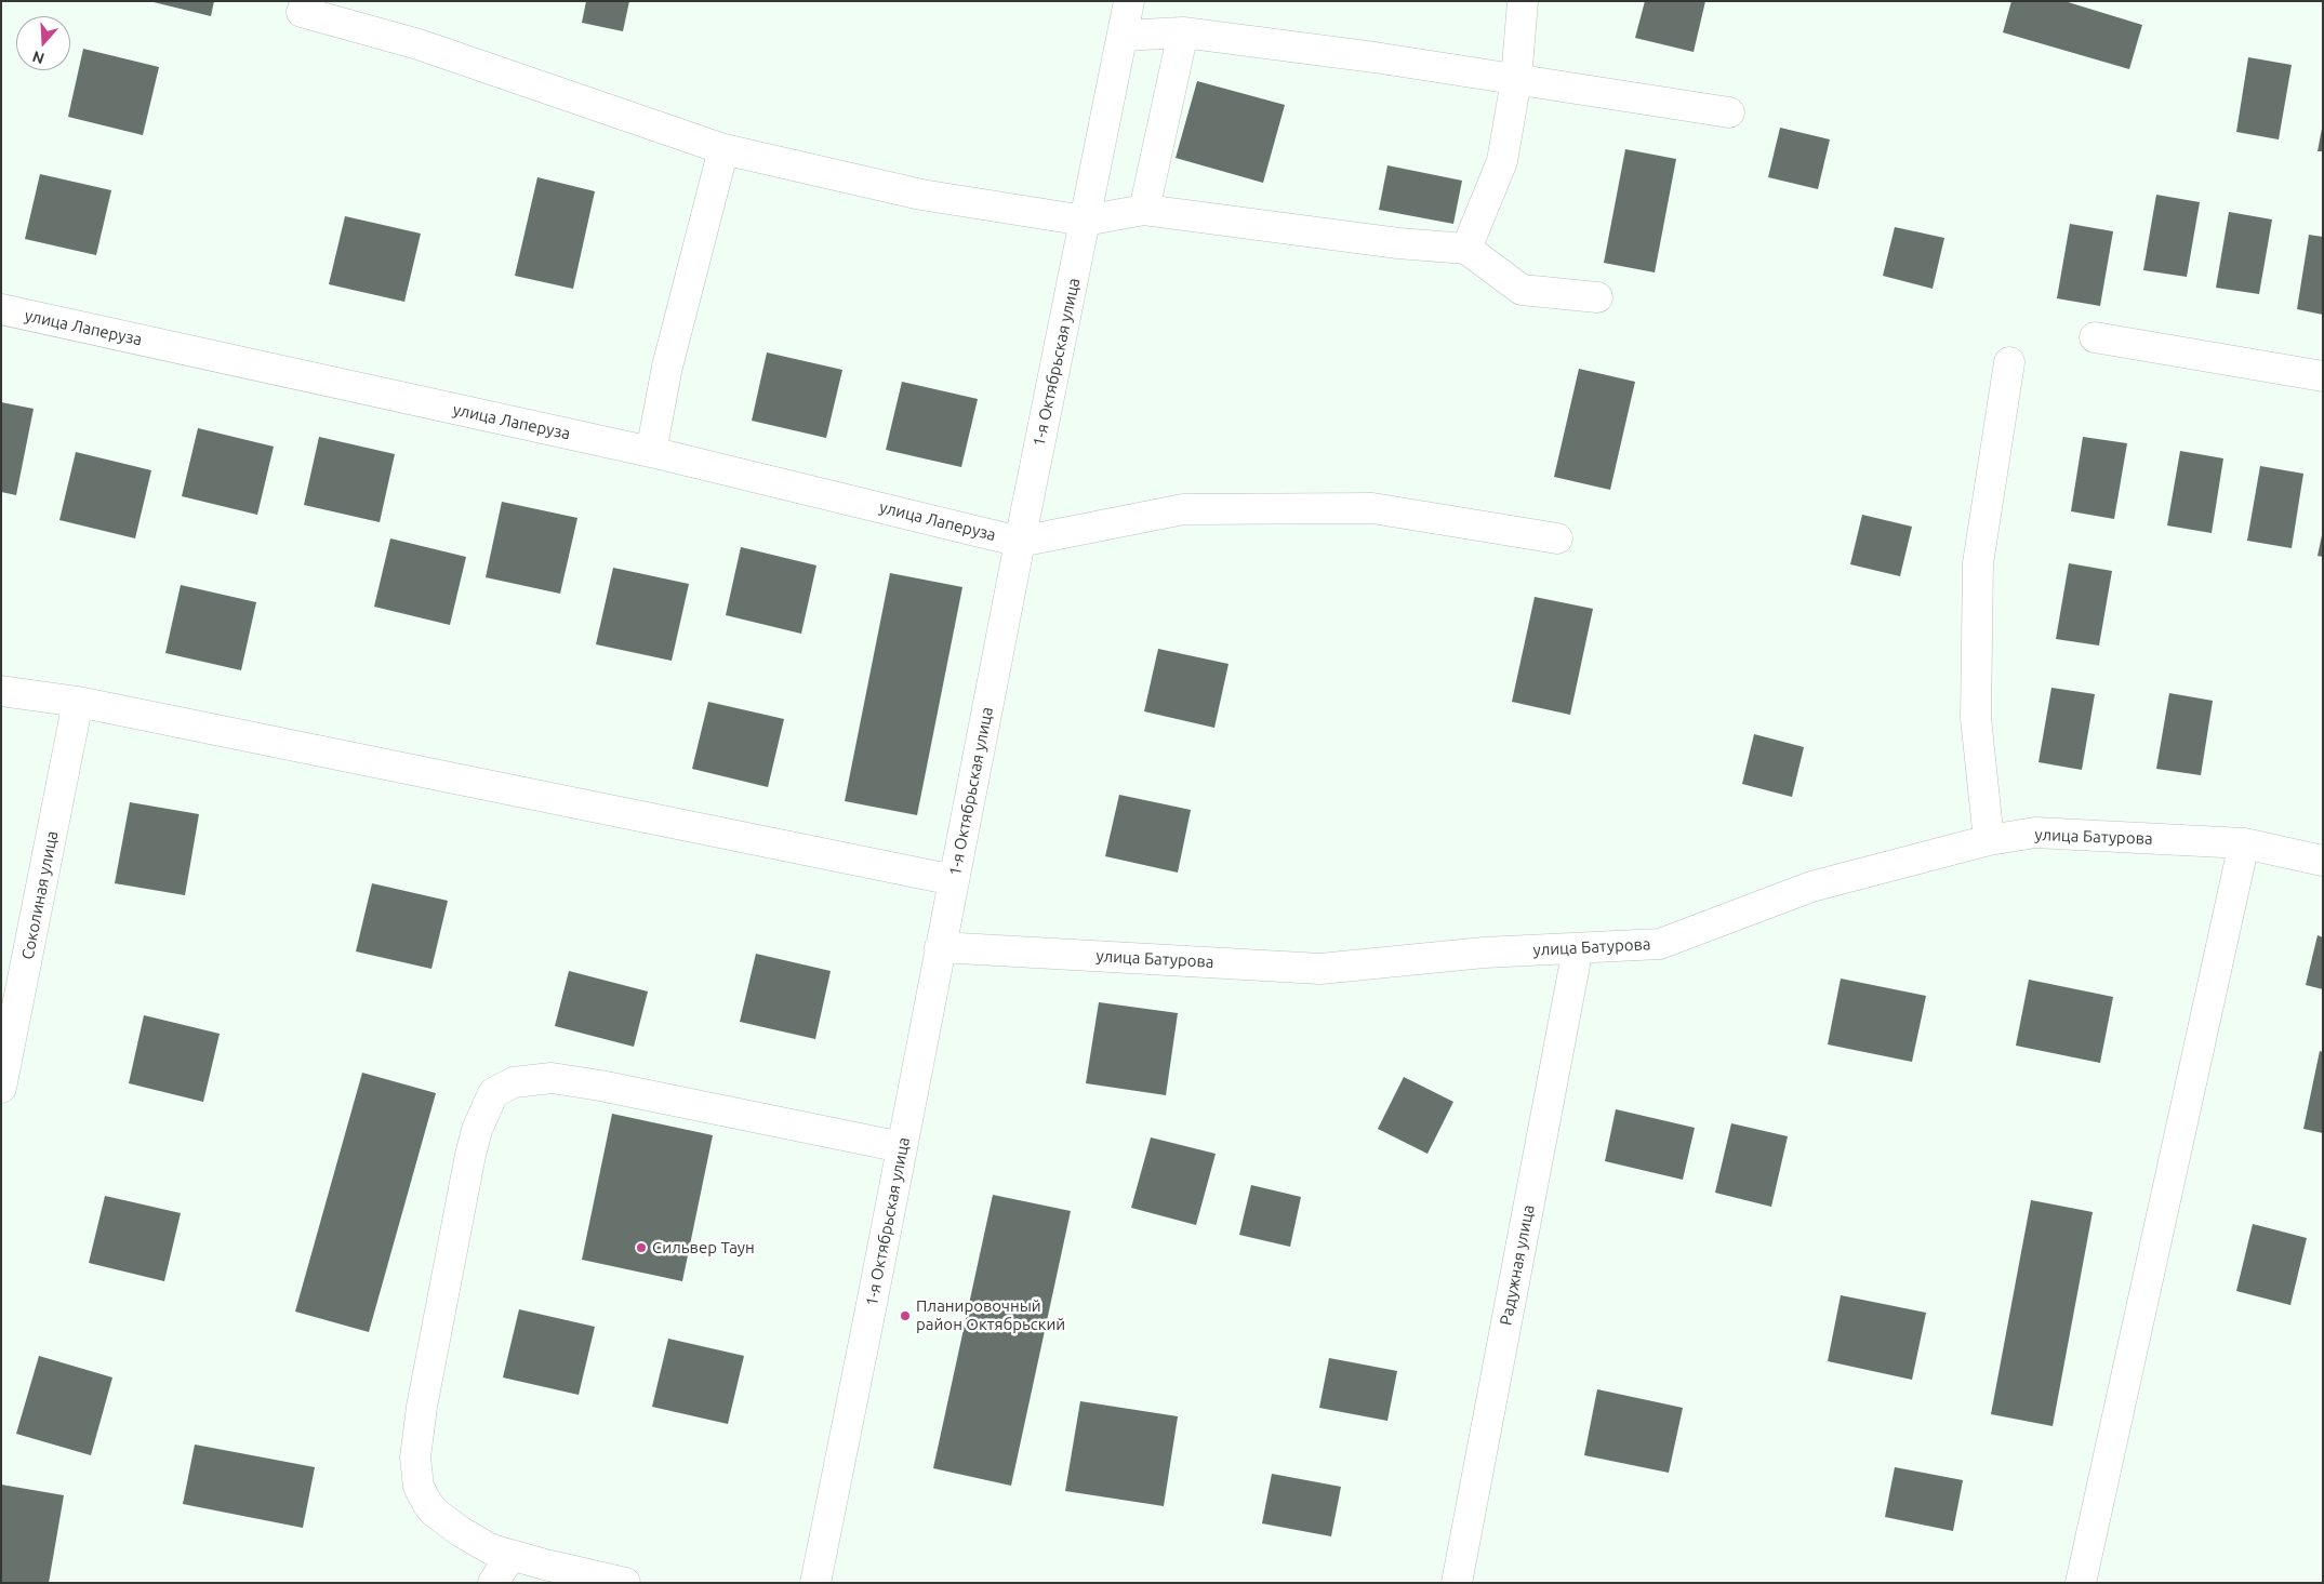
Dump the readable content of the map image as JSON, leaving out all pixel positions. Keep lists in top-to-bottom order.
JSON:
{
  "streets": {
    "street": [
      "улица Лаперуза",
      "1-я Октябрьская улица",
      "улица Батурова",
      "Соколиная улица",
      "Радужная улица"
    ]
  },
  "crossings": [
    ["улица Лаперуза", "1-я Октябрьская улица"],
    ["1-я Октябрьская улица", "улица Батурова"],
    ["улица Батурова", "Радужная улица"]
  ],
  "places": ["Сильвер Таун", "Планировочный район Октябрьский"],
  "north": "bottom"
}
